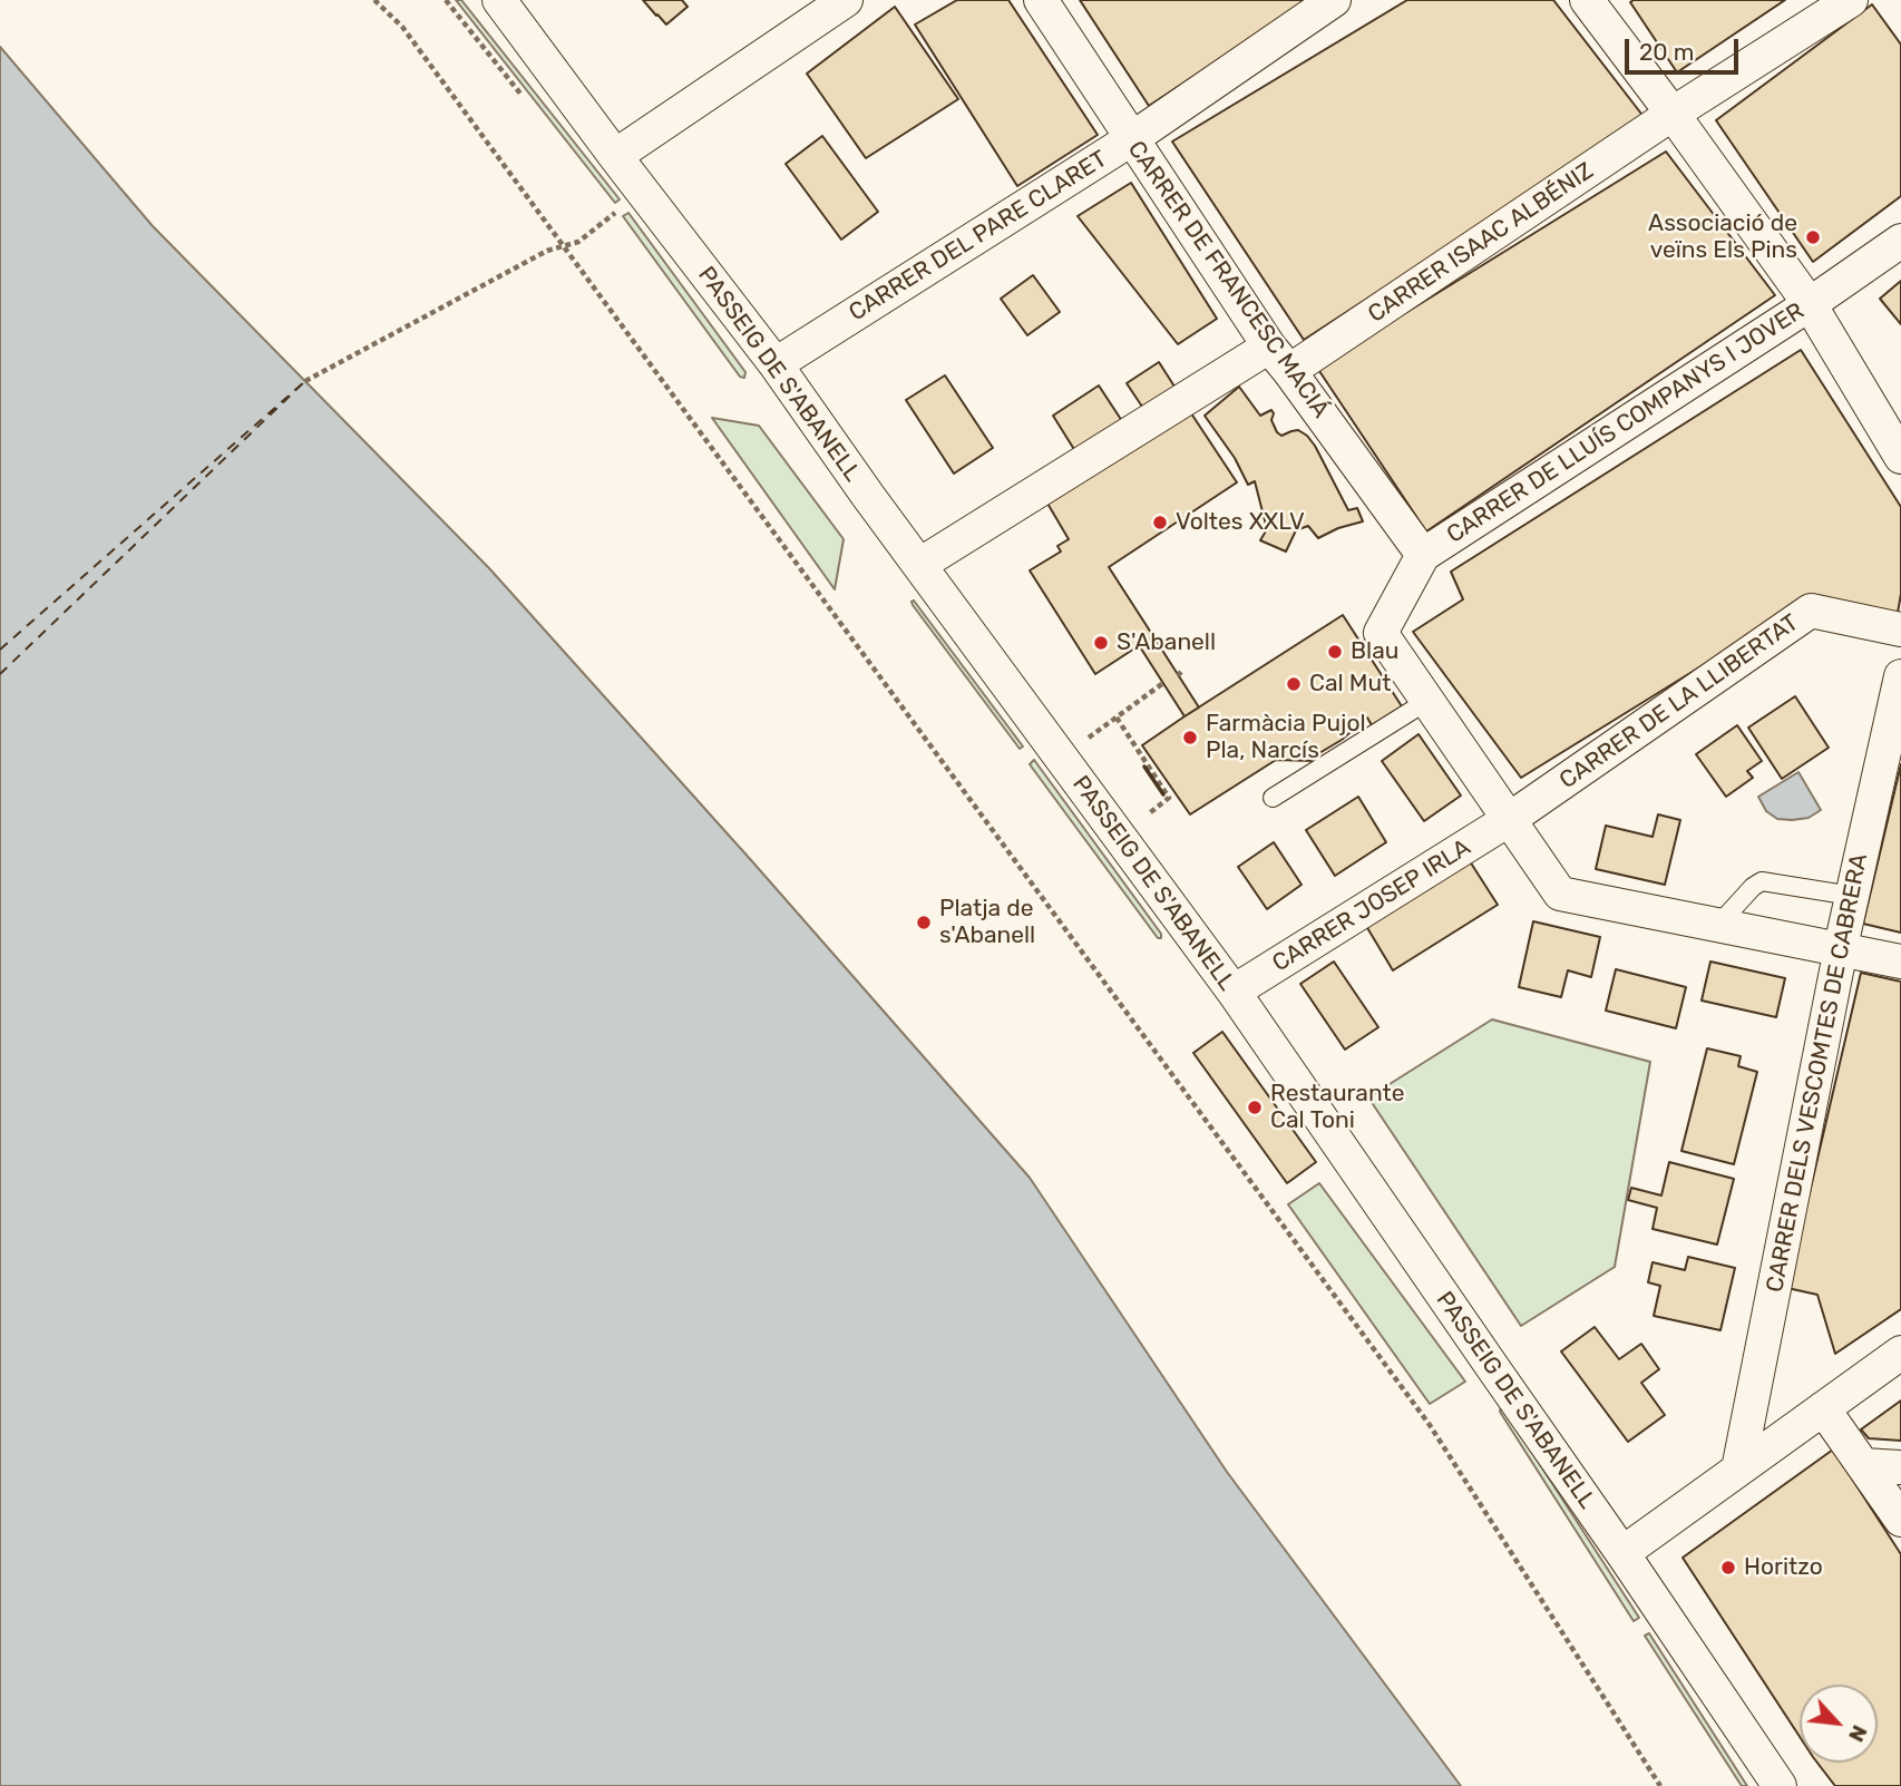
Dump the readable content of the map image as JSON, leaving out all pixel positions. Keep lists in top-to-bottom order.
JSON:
{
  "streets": {
    "street": [
      "CARRER DEL PARE CLARET",
      "CARRER ISAAC ALBÉNIZ",
      "CARRER DE FRANCESC MACIÁ",
      "PASSEIG DE S'ABANELL",
      "CARRER DE LLUÍS COMPANYS I JOVER",
      "CARRER DE LA LLIBERTAT",
      "CARRER JOSEP IRLA",
      "CARRER DELS VESCOMTES DE CABRERA"
    ]
  },
  "crossings": [
    ["CARRER DEL PARE CLARET", "CARRER DE FRANCESC MACIÁ"],
    ["CARRER DEL PARE CLARET", "PASSEIG DE S'ABANELL"],
    ["CARRER ISAAC ALBÉNIZ", "CARRER DE FRANCESC MACIÁ"],
    ["CARRER ISAAC ALBÉNIZ", "PASSEIG DE S'ABANELL"],
    ["CARRER DE FRANCESC MACIÁ", "CARRER DE LLUÍS COMPANYS I JOVER"],
    ["PASSEIG DE S'ABANELL", "CARRER JOSEP IRLA"],
    ["CARRER DE LA LLIBERTAT", "CARRER JOSEP IRLA"]
  ],
  "places": [
    "Associació de veïns Els Pins",
    "Voltes XXLV",
    "S'Abanell",
    "Blau",
    "Cal Mut",
    "Farmàcia Pujol Pla, Narcís",
    "Platja de s'Abanell",
    "Restaurante Cal Toni",
    "Horitzo"
  ],
  "scale_bar": "20 m",
  "north": "bottom right"
}
